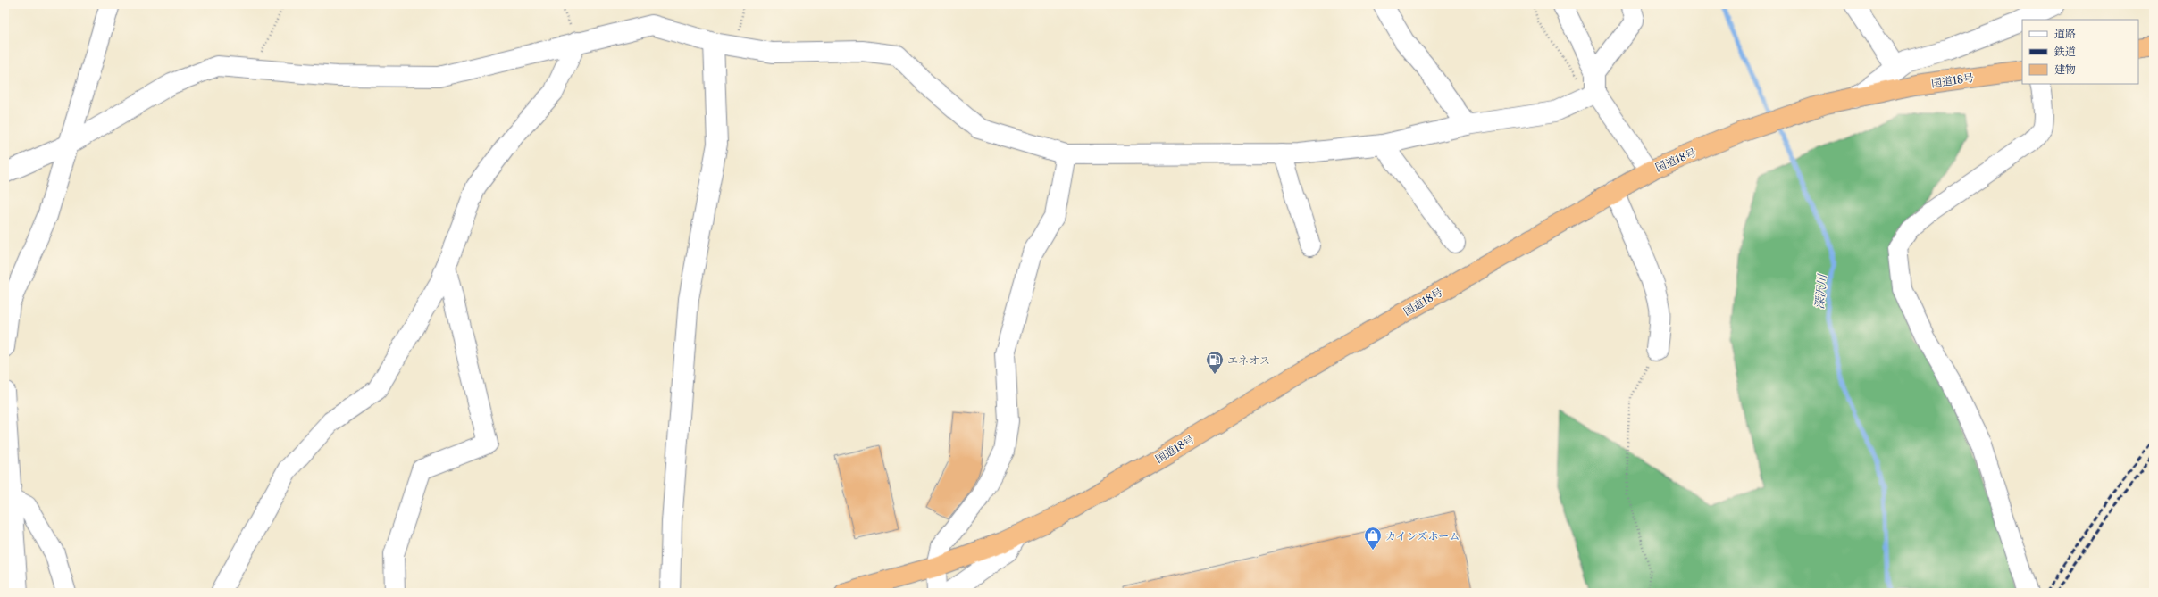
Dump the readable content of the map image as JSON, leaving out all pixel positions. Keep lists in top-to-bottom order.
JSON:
{
  "streets": {
    "highway": ["国道18号"]
  },
  "water": ["深沢川"],
  "places": {
    "fuel station": ["エネオス"],
    "shop": ["カインズホーム"]
  },
  "legend": ["道路", "鉄道", "建物"]
}
